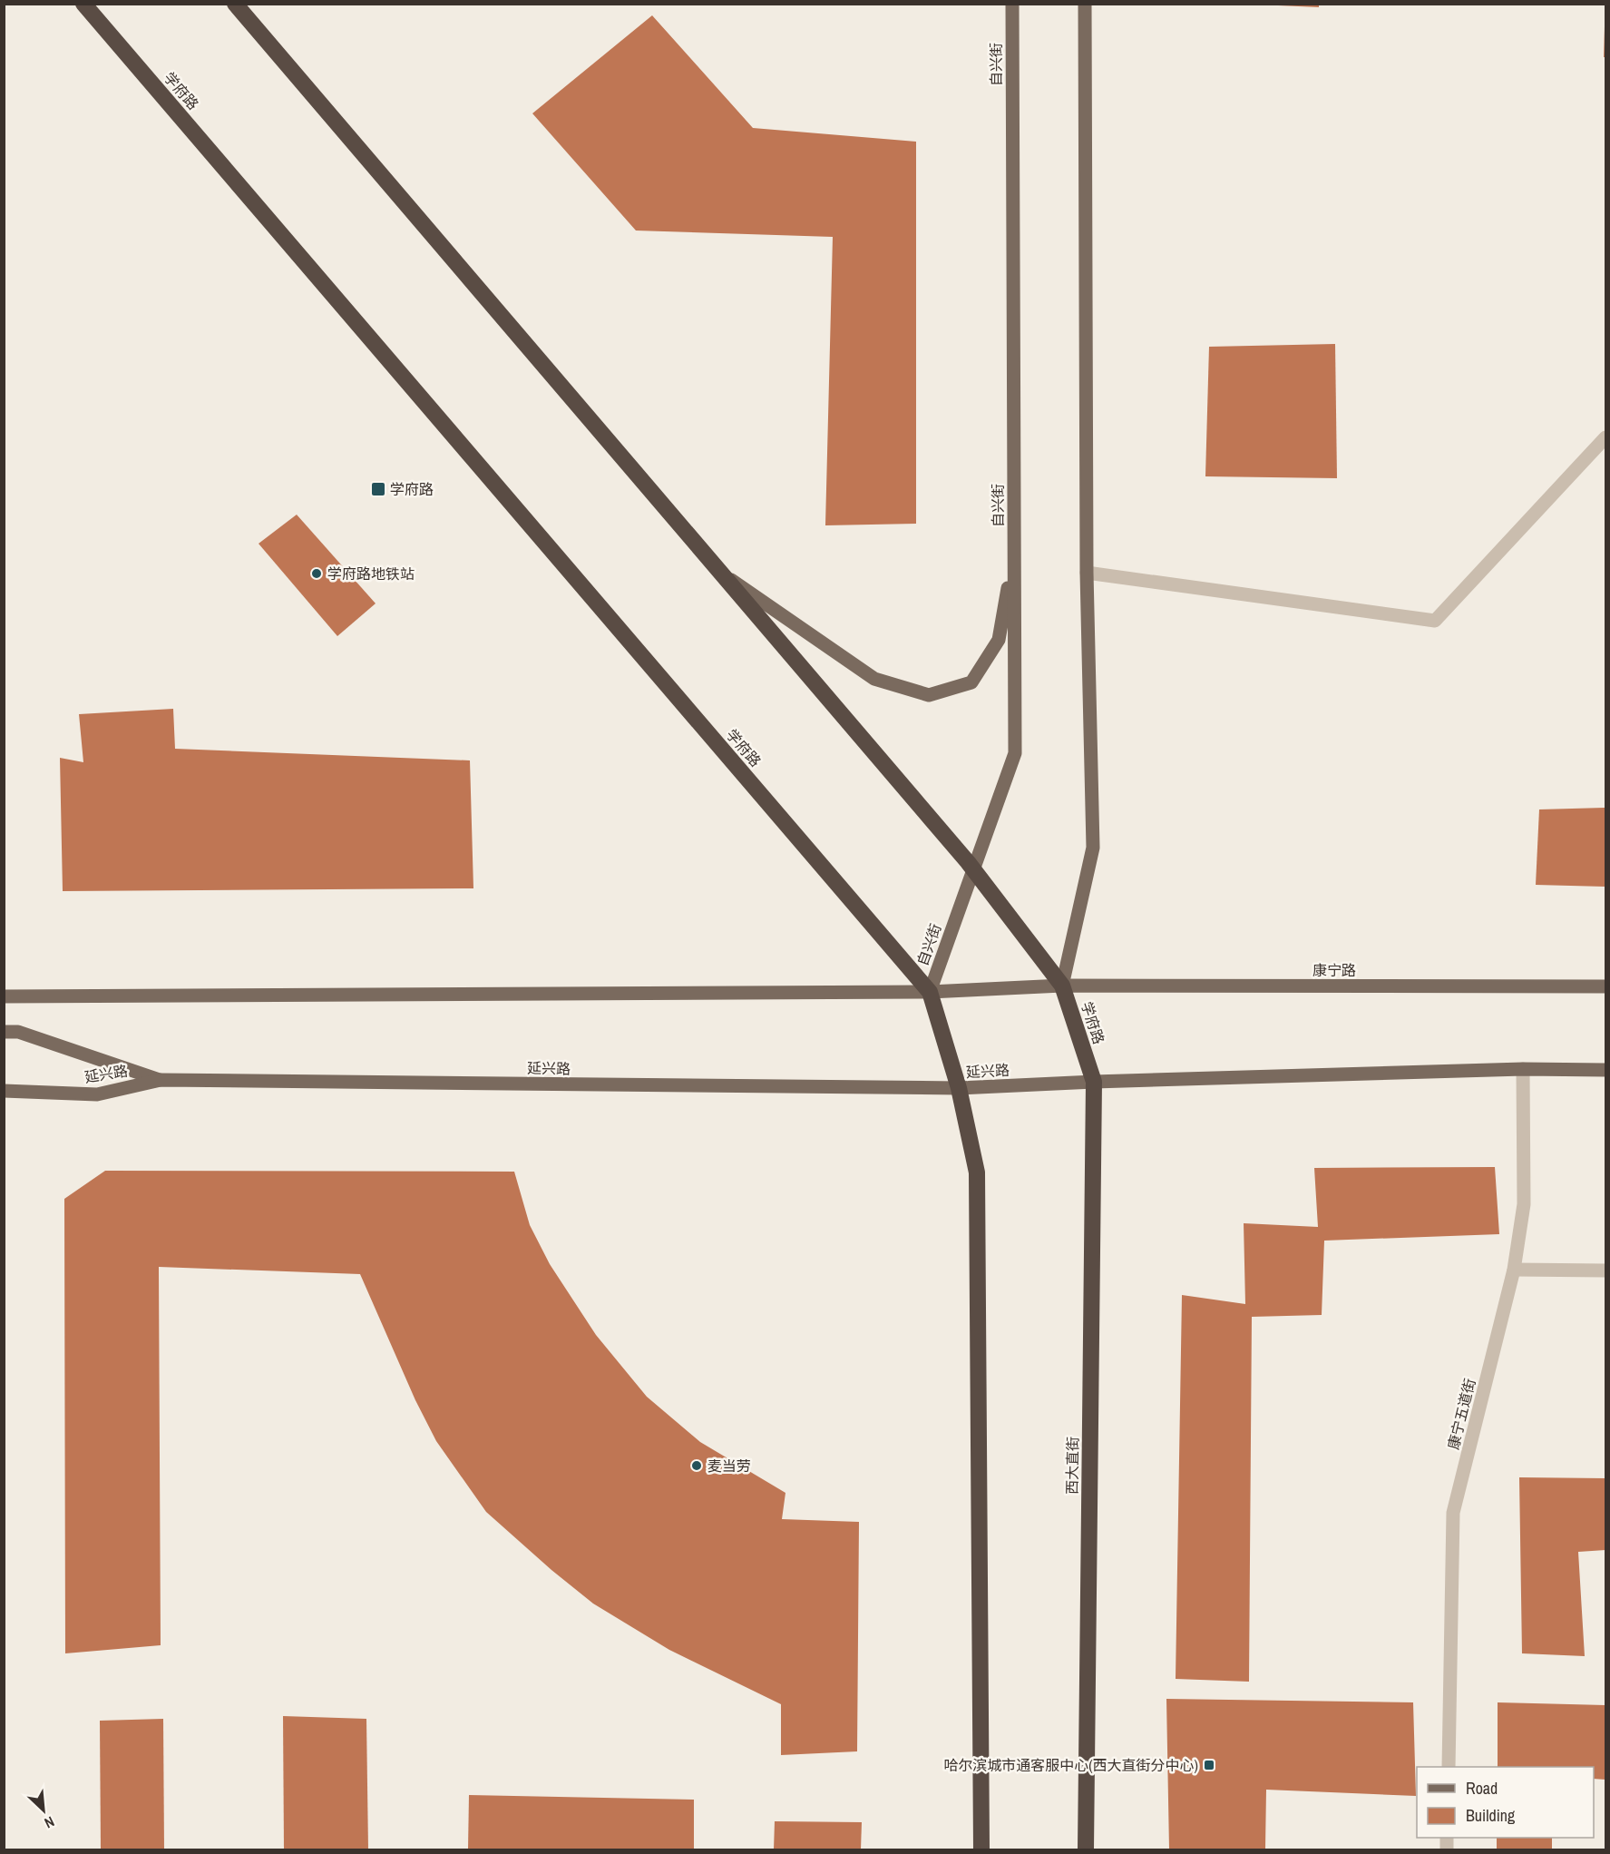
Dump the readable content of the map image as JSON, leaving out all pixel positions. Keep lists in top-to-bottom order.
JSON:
{
  "streets": {
    "highway": ["学府路", "西大直街"],
    "main road": ["自兴街", "康宁路", "延兴路"],
    "street": ["康宁五道街"]
  },
  "crossings": [
    ["自兴街", "学府路"],
    ["学府路", "康宁路"],
    ["学府路", "延兴路"],
    ["学府路", "西大直街"],
    ["延兴路", "西大直街"]
  ],
  "places": {
    "transit": ["学府路", "哈尔滨城市通客服中心(西大直街分中心)"],
    "other": ["学府路地铁站", "麦当劳"]
  },
  "legend": ["Road", "Building"],
  "north": "bottom right"
}
